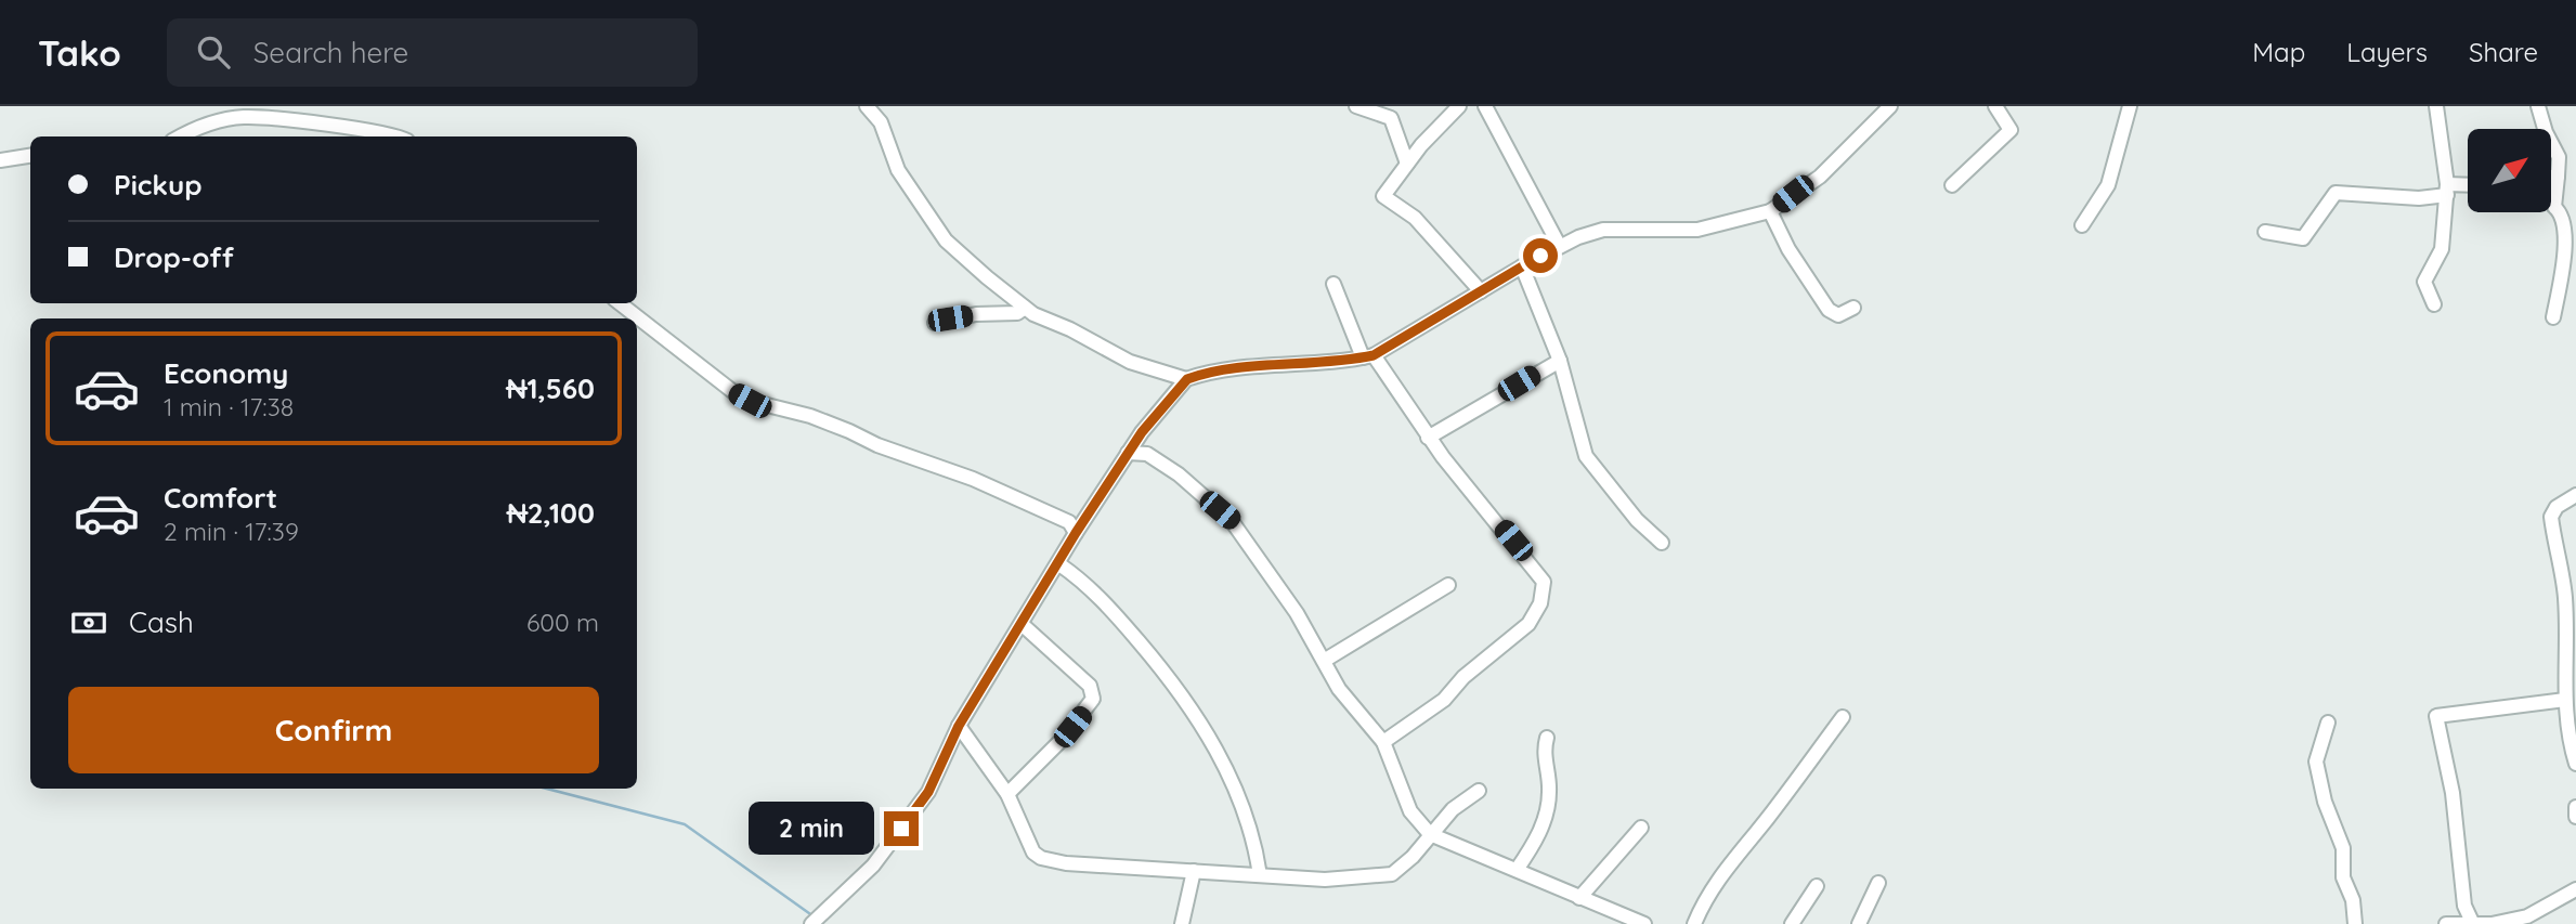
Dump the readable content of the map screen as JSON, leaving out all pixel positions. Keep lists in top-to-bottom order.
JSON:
{
  "north": "top right",
  "page": {
    "header": "Tako",
    "search": "Search here",
    "nav": ["Map", "Layers", "Share"],
    "banner": ["Pickup", "Drop-off"],
    "list": [
      {
        "name": "Economy",
        "note": "1 min · 17:38",
        "value": "₦1,560"
      },
      {
        "name": "Comfort",
        "note": "2 min · 17:39",
        "value": "₦2,100"
      }
    ],
    "pay": ["Cash", "600 m"],
    "buttons": "Confirm",
    "bubble": "2 min"
  }
}
